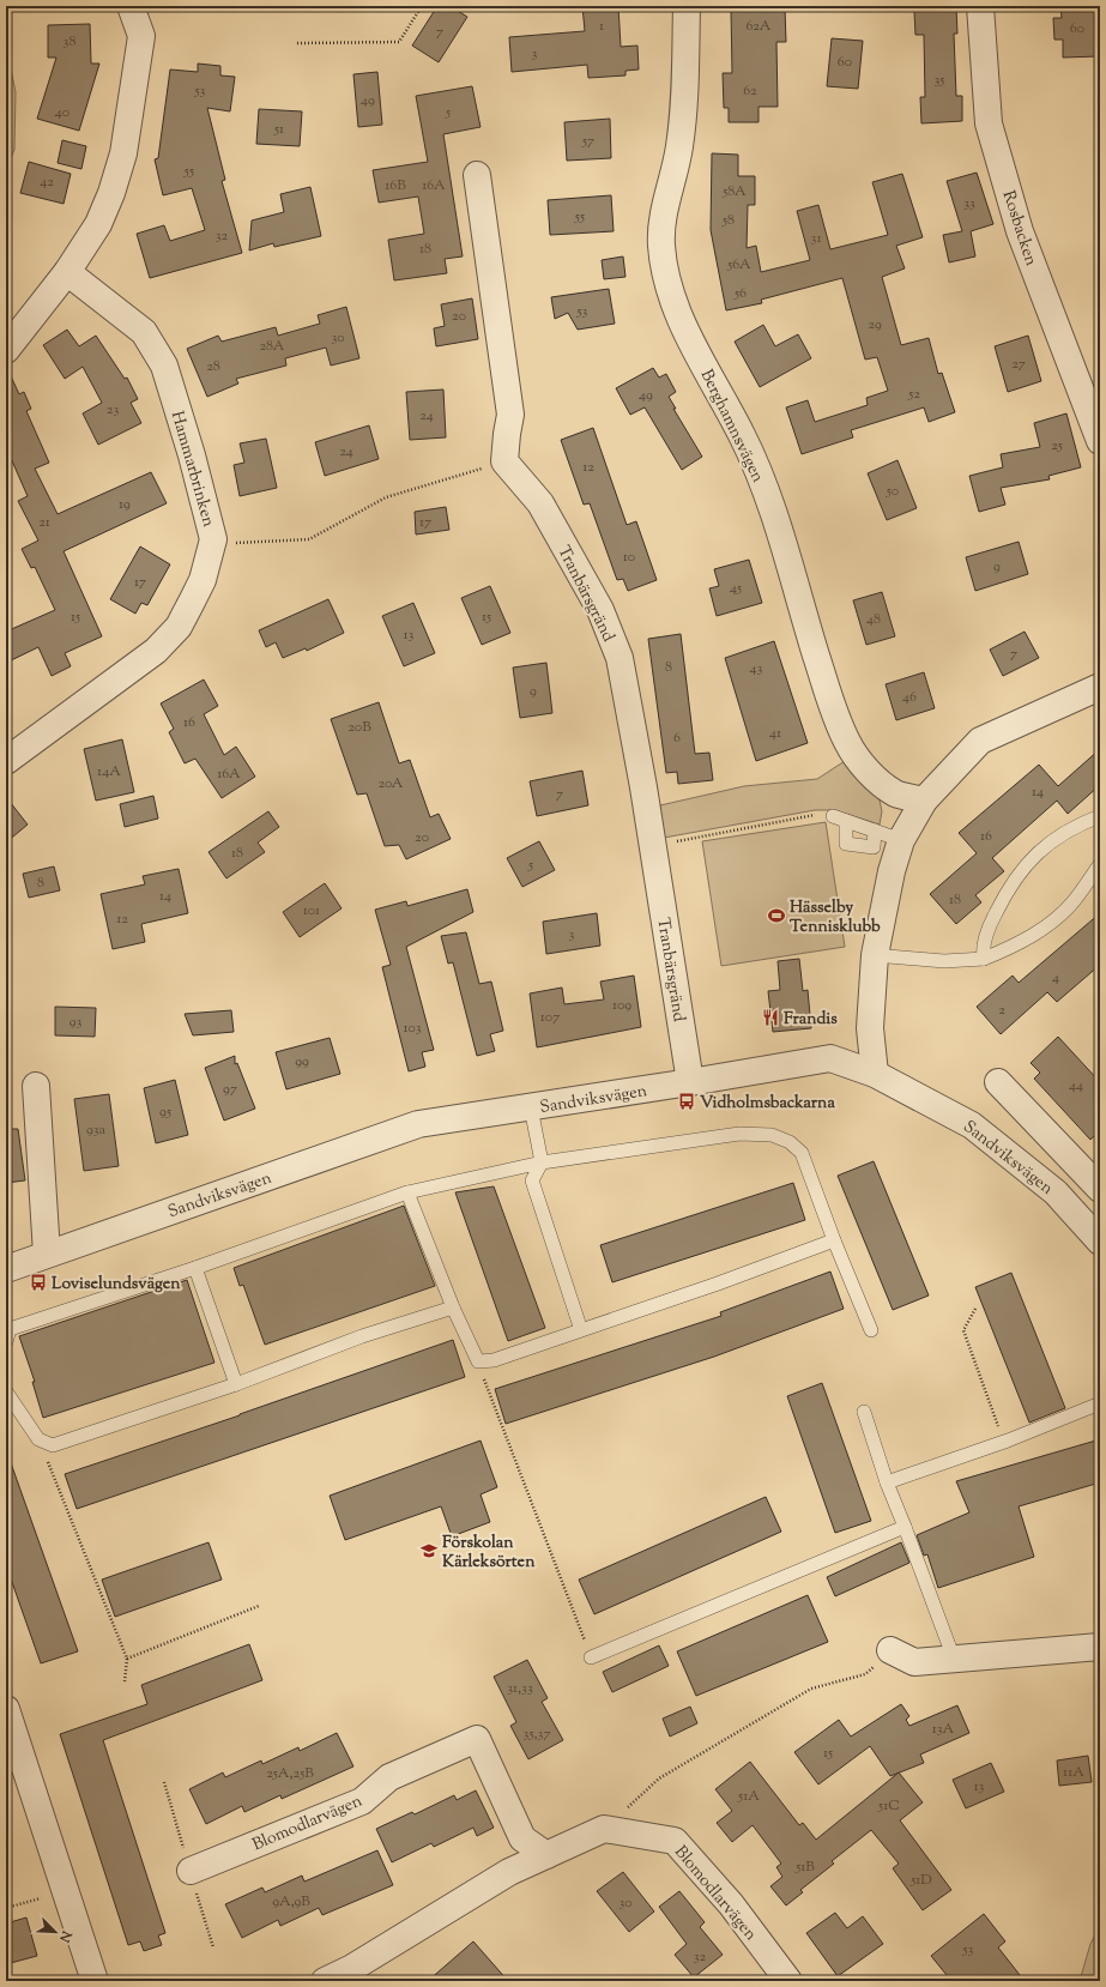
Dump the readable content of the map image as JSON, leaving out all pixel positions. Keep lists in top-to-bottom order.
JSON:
{
  "streets": {
    "street": [
      "Rosbacken",
      "Berghamnsvägen",
      "Hammarbrinken",
      "Tranbärsgränd",
      "Sandviksvägen",
      "Blomodlarvägen"
    ]
  },
  "crossings": [
    ["Tranbärsgränd", "Sandviksvägen"]
  ],
  "places": {
    "sports": ["Hässelby Tennisklubb"],
    "restaurant": ["Frandis"],
    "bus stop": ["Vidholmsbackarna", "Loviselundsvägen"],
    "school or university": ["Förskolan Kärleksörten"]
  },
  "house_numbers": [
    "1",
    "62A",
    "60",
    "7",
    "38",
    "3",
    "60",
    "35",
    "53",
    "62",
    "49",
    "40",
    "5",
    "51",
    "57",
    "55",
    "42",
    "16B",
    "16A",
    "58A",
    "33",
    "55",
    "58",
    "32",
    "31",
    "18",
    "56A",
    "56",
    "53",
    "20",
    "29",
    "30",
    "28A",
    "27",
    "28",
    "52",
    "49",
    "23",
    "24",
    "25",
    "24",
    "12",
    "50",
    "19",
    "21",
    "17",
    "10",
    "9",
    "17",
    "45",
    "15",
    "15",
    "48",
    "13",
    "7",
    "8",
    "43",
    "9",
    "46",
    "16",
    "20B",
    "41",
    "6",
    "14A",
    "16A",
    "20A",
    "14",
    "7",
    "16",
    "20",
    "18",
    "5",
    "8",
    "14",
    "18",
    "101",
    "12",
    "3",
    "4",
    "109",
    "2",
    "107",
    "93",
    "103",
    "99",
    "44",
    "97",
    "95",
    "93a",
    "31,33",
    "13A",
    "35,37",
    "15",
    "11A",
    "25A,25B",
    "13",
    "51A",
    "51C",
    "51B",
    "51D",
    "9A,9B",
    "30",
    "53",
    "32"
  ],
  "north": "bottom right"
}
